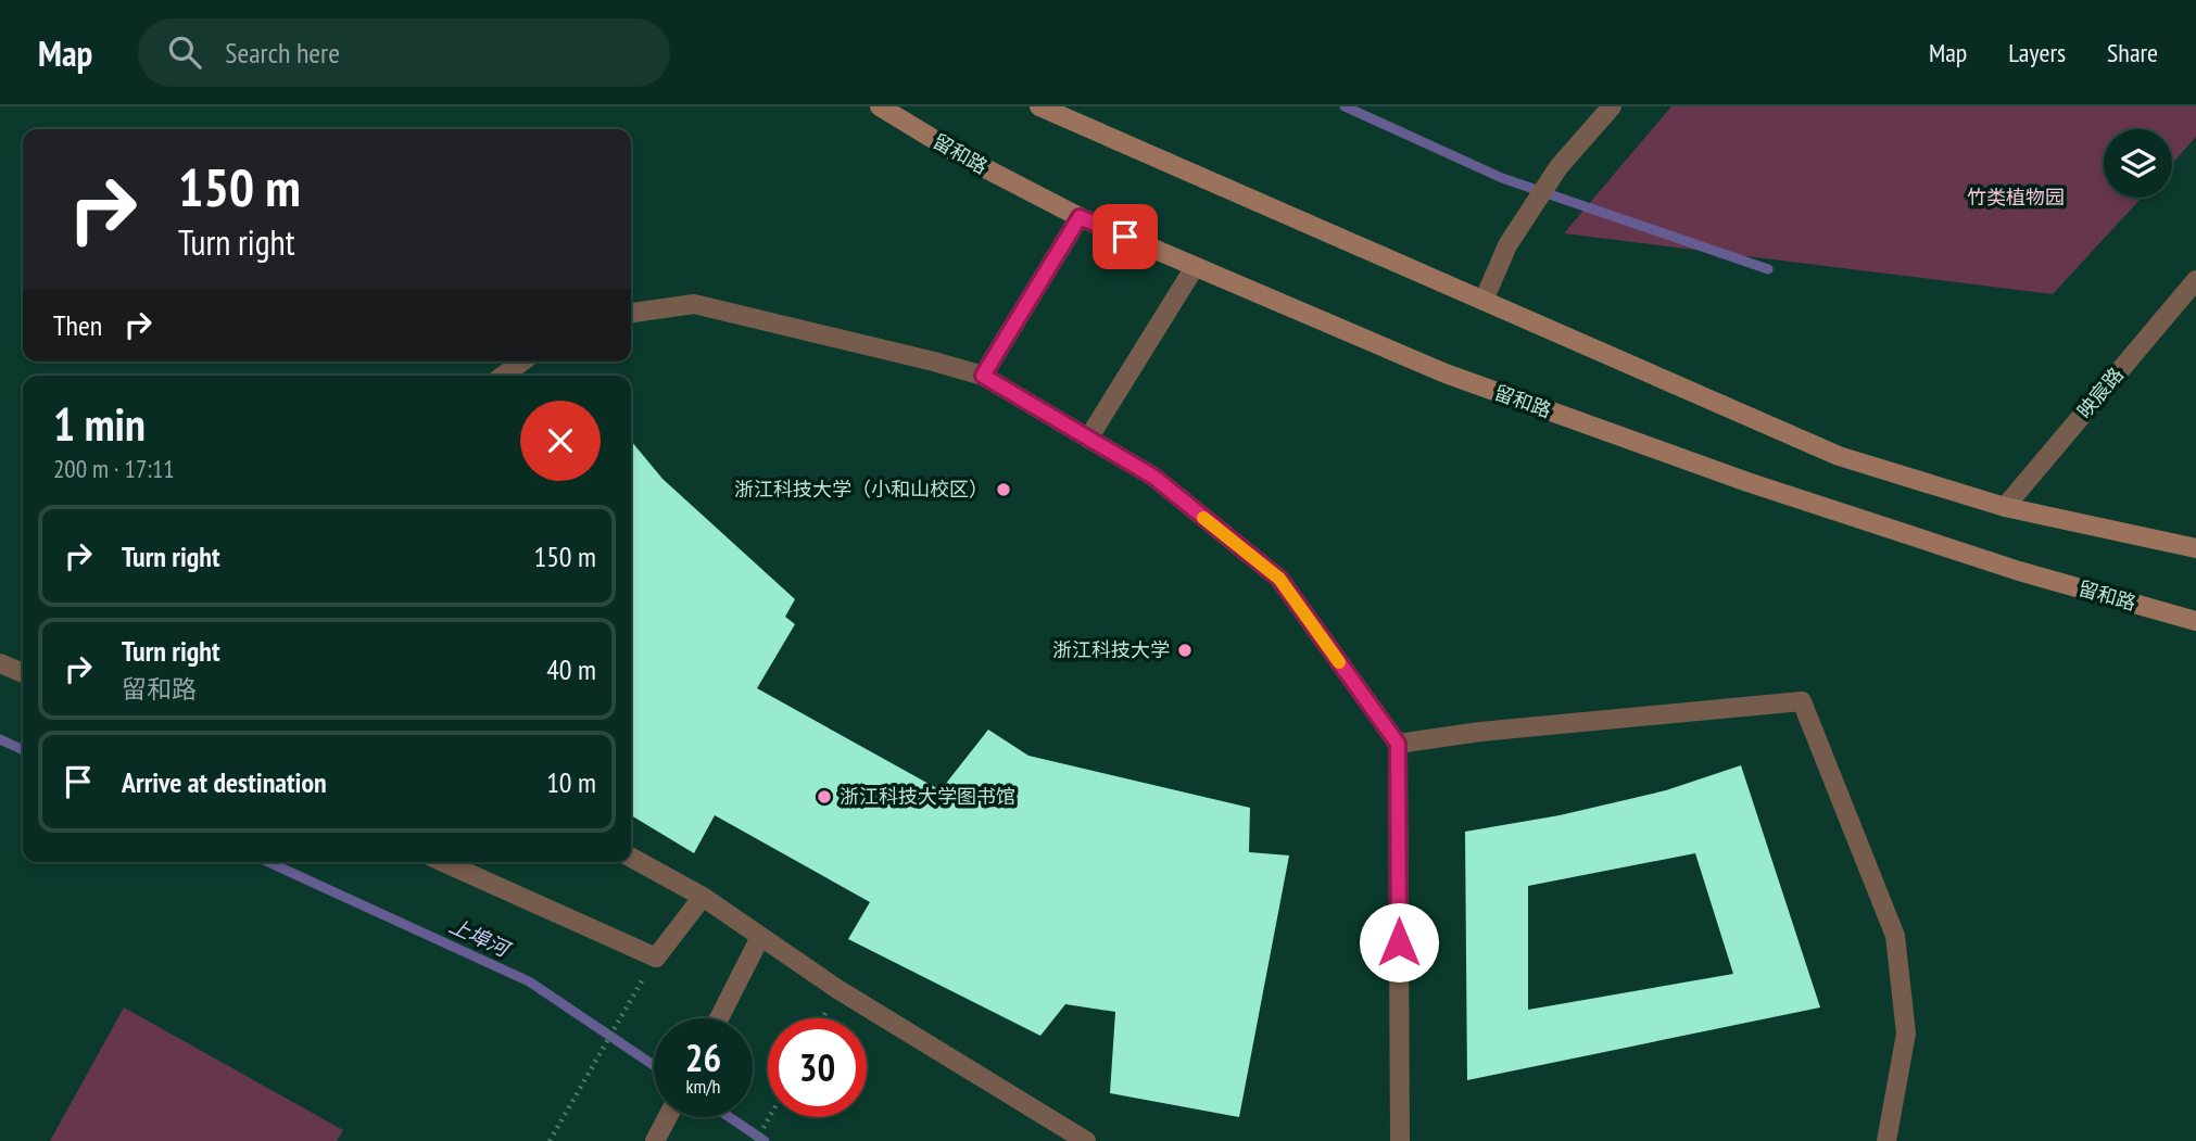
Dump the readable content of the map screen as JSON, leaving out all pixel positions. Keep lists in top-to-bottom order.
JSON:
{
  "streets": {
    "main road": ["留和路"],
    "street": ["映宸路"]
  },
  "water": ["上埠河"],
  "parks": ["竹类植物园"],
  "places": ["浙江科技大学（小和山校区）", "浙江科技大学", "浙江科技大学图书馆"],
  "page": {
    "header": "Map",
    "search": "Search here",
    "nav": ["Map", "Layers", "Share"],
    "turn": ["150 m", "Turn right"],
    "then": "Then",
    "heading": ["1 min", "200 m · 17:11"],
    "list": [
      {
        "name": "Turn right",
        "value": "150 m"
      },
      {
        "name": "Turn right",
        "note": "留和路",
        "value": "40 m"
      },
      {
        "name": "Arrive at destination",
        "value": "10 m"
      }
    ],
    "speed": "26 km/h",
    "limit": "30"
  }
}
